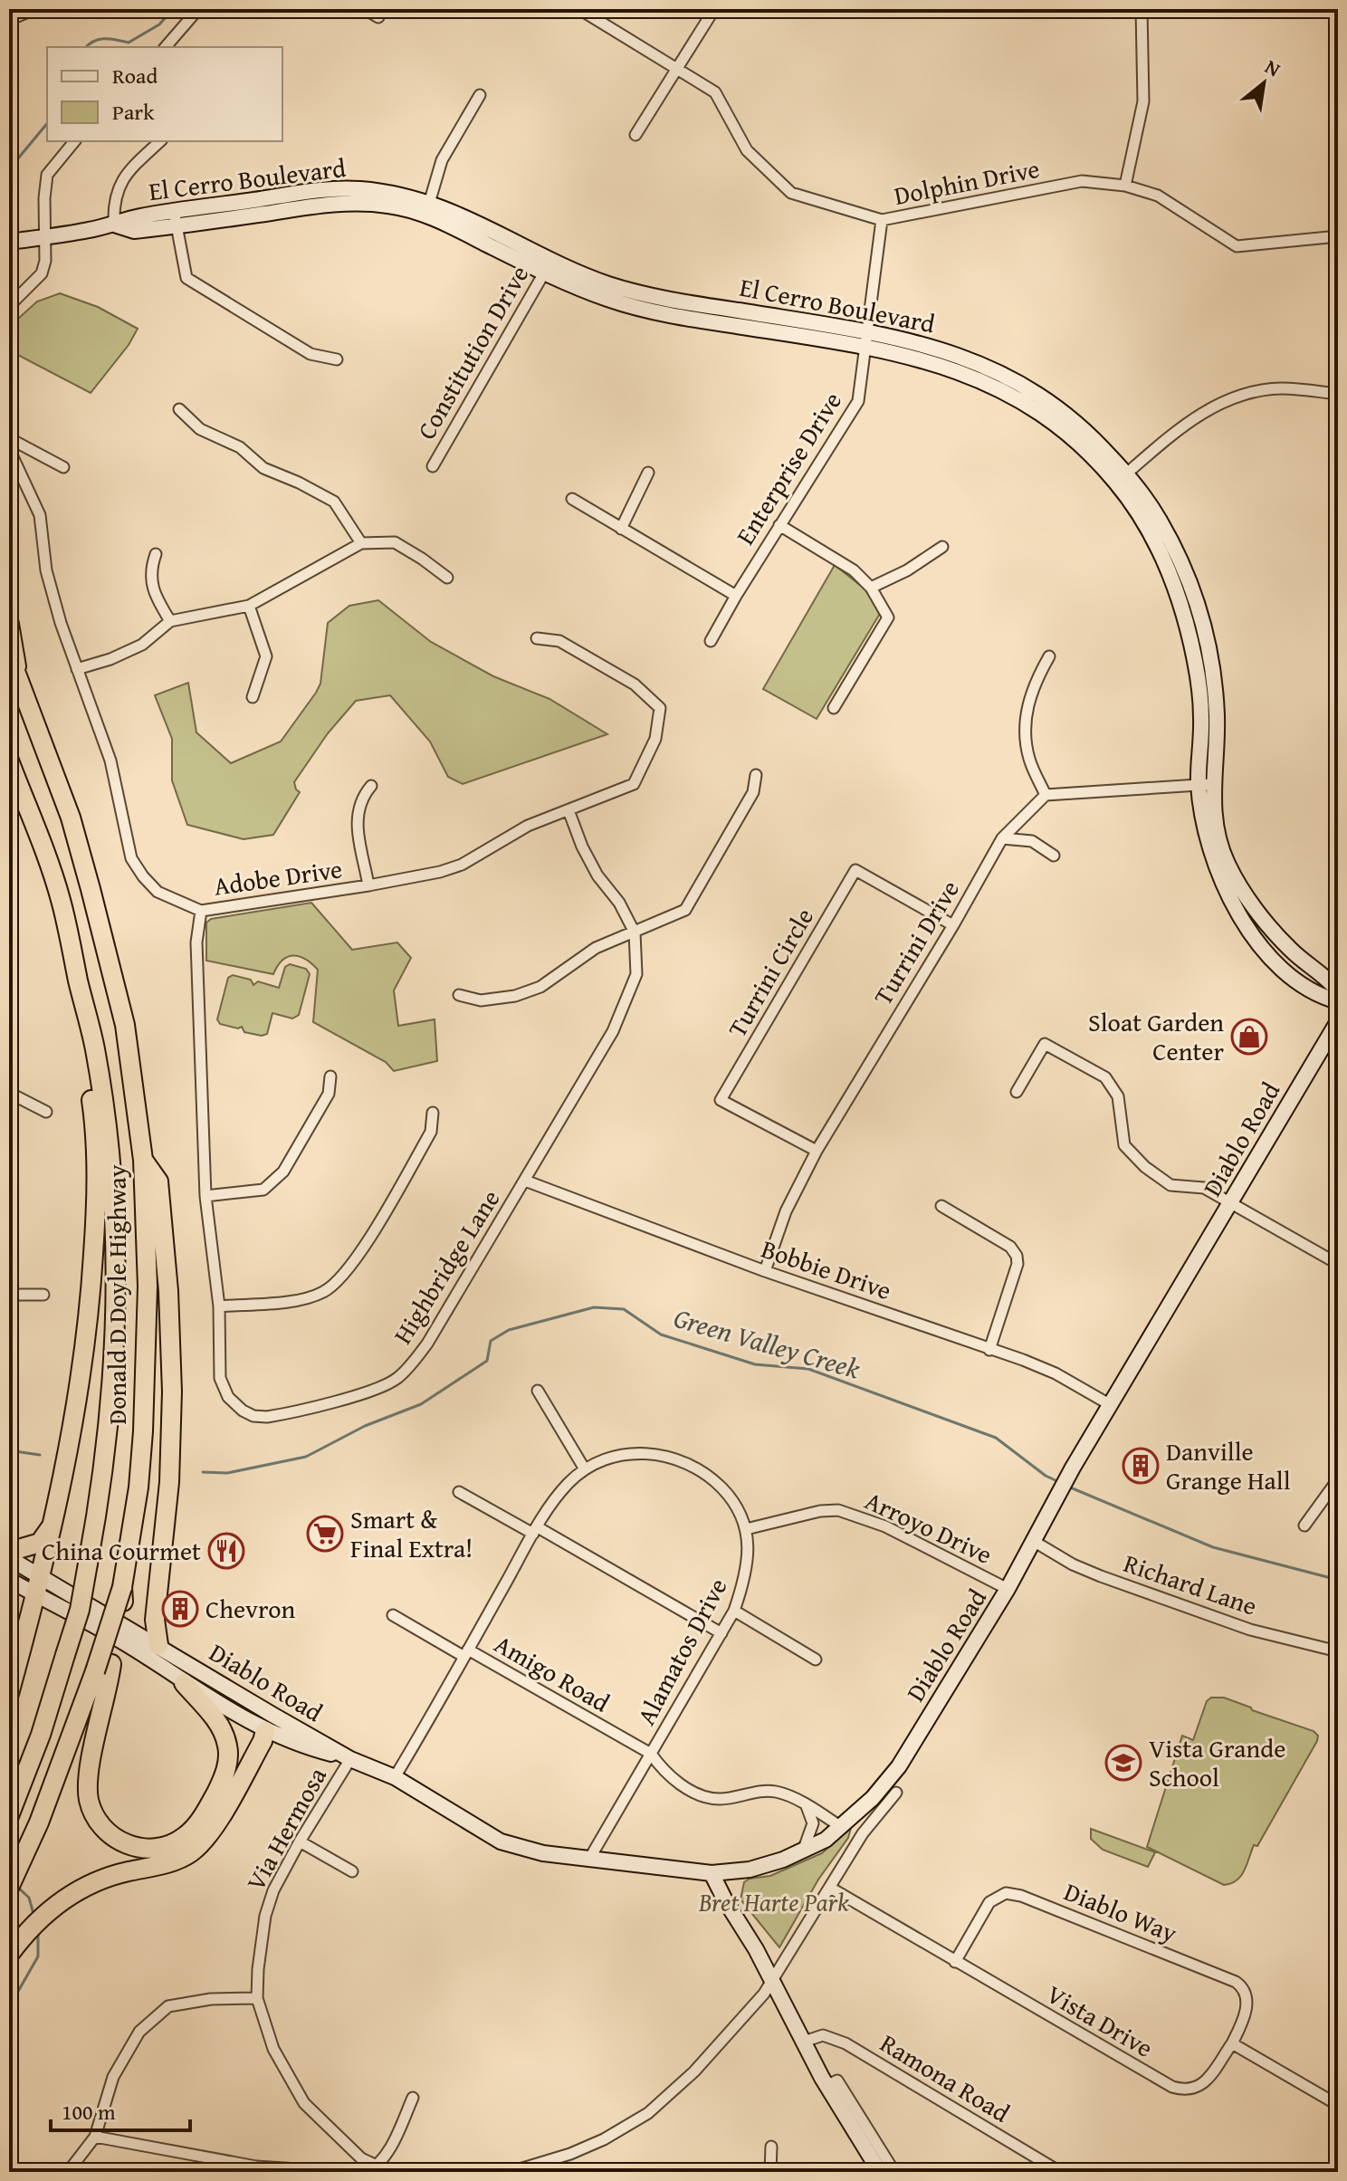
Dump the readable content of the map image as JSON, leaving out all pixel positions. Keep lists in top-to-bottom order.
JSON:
{
  "streets": {
    "highway": ["Donald D Doyle Highway"],
    "street": [
      "El Cerro Boulevard",
      "Dolphin Drive",
      "Constitution Drive",
      "Enterprise Drive",
      "Adobe Drive",
      "Turrini Drive",
      "Turrini Circle",
      "Diablo Road",
      "Highbridge Lane",
      "Bobbie Drive",
      "Arroyo Drive",
      "Richard Lane",
      "Alamatos Drive",
      "Amigo Road",
      "Via Hermosa",
      "Diablo Way",
      "Vista Drive",
      "Ramona Road"
    ]
  },
  "crossings": [
    ["El Cerro Boulevard", "Constitution Drive"],
    ["El Cerro Boulevard", "Enterprise Drive"],
    ["Dolphin Drive", "Enterprise Drive"],
    ["Adobe Drive", "Highbridge Lane"],
    ["Turrini Drive", "Turrini Circle"],
    ["Turrini Drive", "Bobbie Drive"],
    ["Diablo Road", "Bobbie Drive"],
    ["Diablo Road", "Arroyo Drive"],
    ["Diablo Road", "Richard Lane"],
    ["Diablo Road", "Alamatos Drive"],
    ["Diablo Road", "Amigo Road"],
    ["Diablo Road", "Via Hermosa"],
    ["Highbridge Lane", "Bobbie Drive"],
    ["Arroyo Drive", "Alamatos Drive"],
    ["Alamatos Drive", "Amigo Road"],
    ["Diablo Way", "Vista Drive"]
  ],
  "water": ["Green Valley Creek"],
  "parks": ["Bret Harte Park"],
  "places": {
    "shop": ["Sloat Garden Center"],
    "building": ["Danville Grange Hall", "Chevron"],
    "supermarket": ["Smart & Final Extra!"],
    "restaurant": ["China Courmet"],
    "school or university": ["Vista Grande School"]
  },
  "legend": ["Road", "Park"],
  "scale_bar": "100 m",
  "north": "top right"
}
